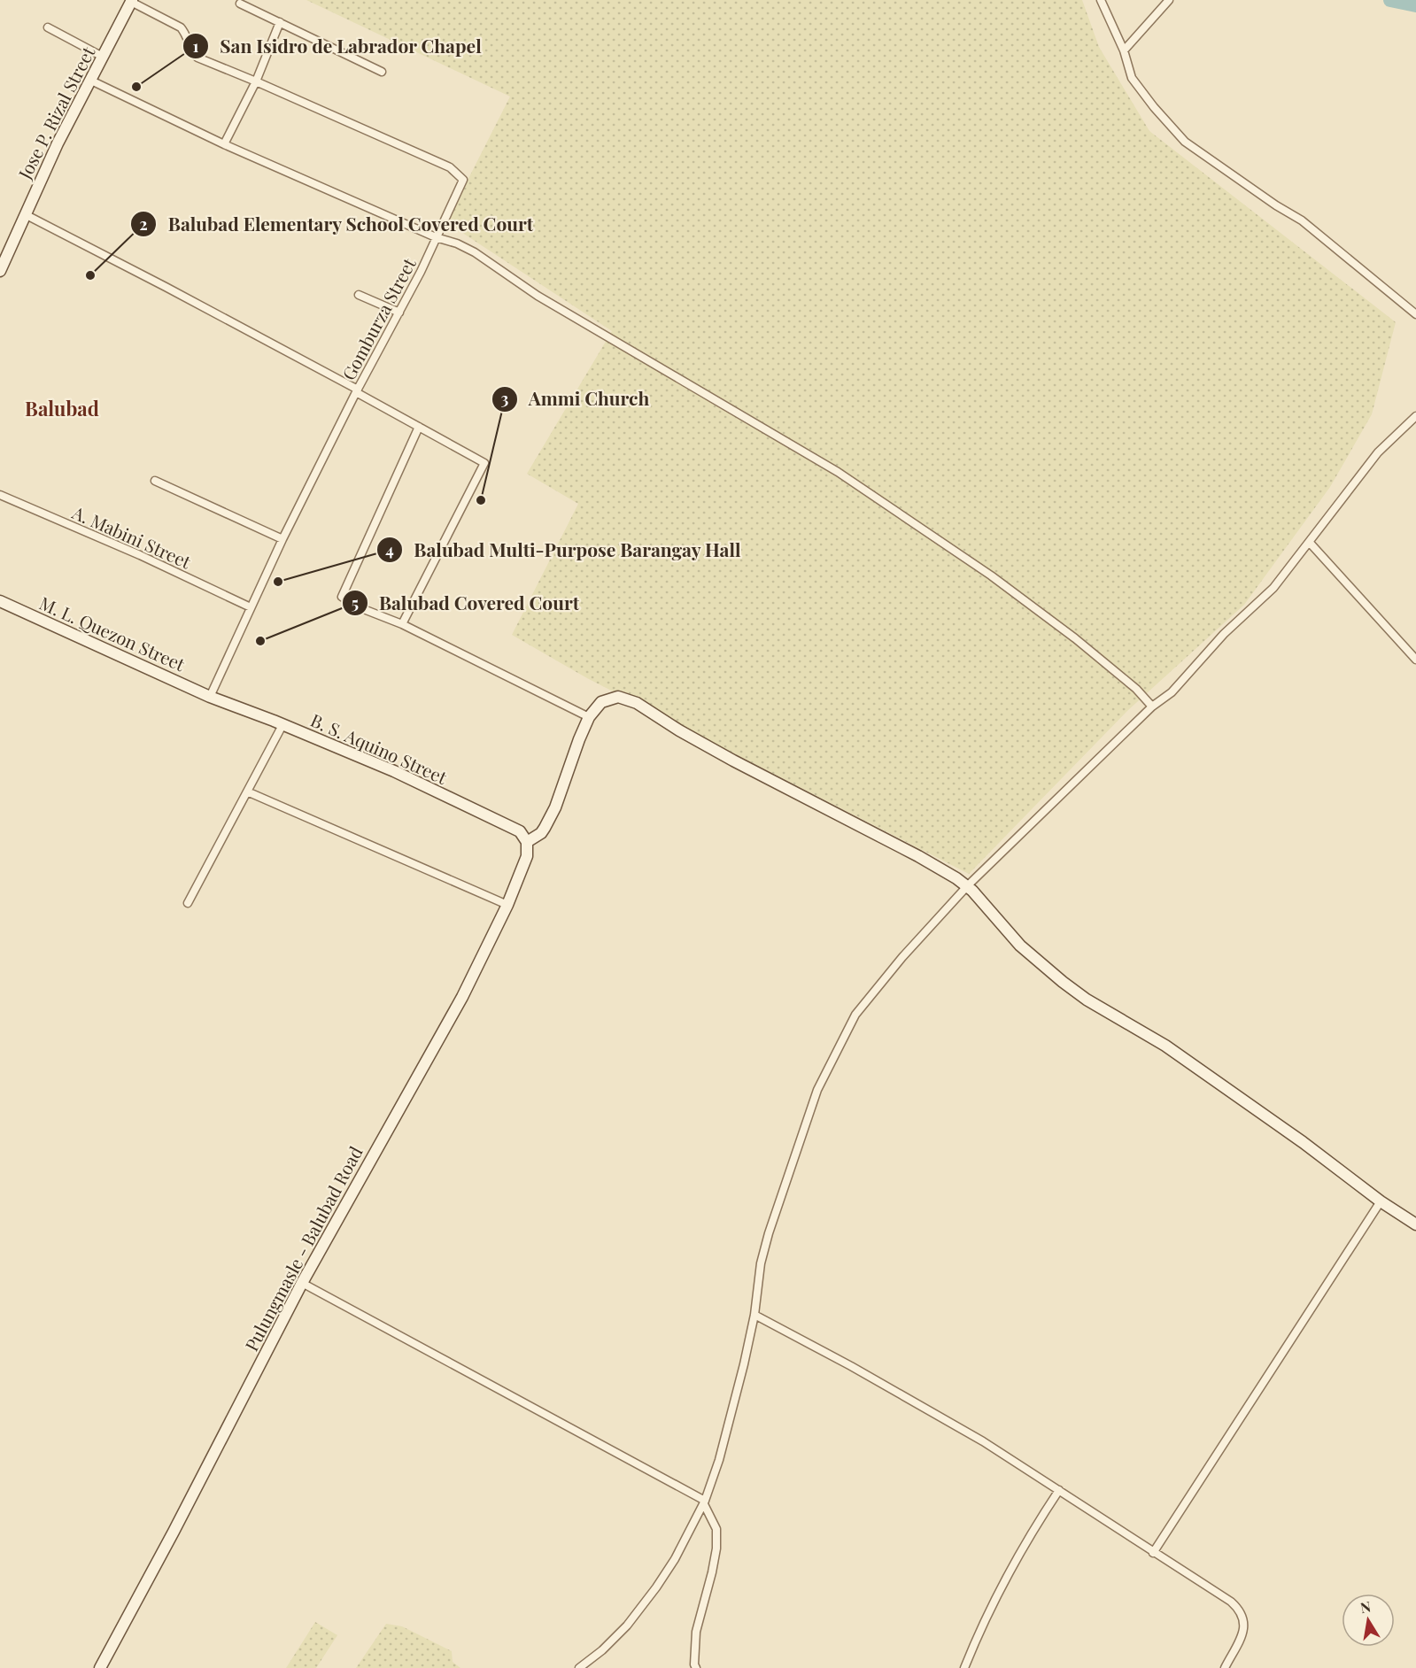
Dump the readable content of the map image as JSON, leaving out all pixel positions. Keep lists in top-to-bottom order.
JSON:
{
  "streets": {
    "street": [
      "Jose P. Rizal Street",
      "Gomburza Street",
      "A. Mabini Street",
      "M. L. Quezon Street",
      "B. S. Aquino Street",
      "Pulungmasle - Balubad Road"
    ]
  },
  "crossings": [
    ["Gomburza Street", "A. Mabini Street"],
    ["Gomburza Street", "M. L. Quezon Street"],
    ["Gomburza Street", "B. S. Aquino Street"],
    ["M. L. Quezon Street", "B. S. Aquino Street"],
    ["B. S. Aquino Street", "Pulungmasle - Balubad Road"]
  ],
  "districts": ["Balubad"],
  "places": [
    "San Isidro de Labrador Chapel",
    "Balubad Elementary School Covered Court",
    "Ammi Church",
    "Balubad Multi-Purpose Barangay Hall",
    "Balubad Covered Court"
  ],
  "north": "top"
}
